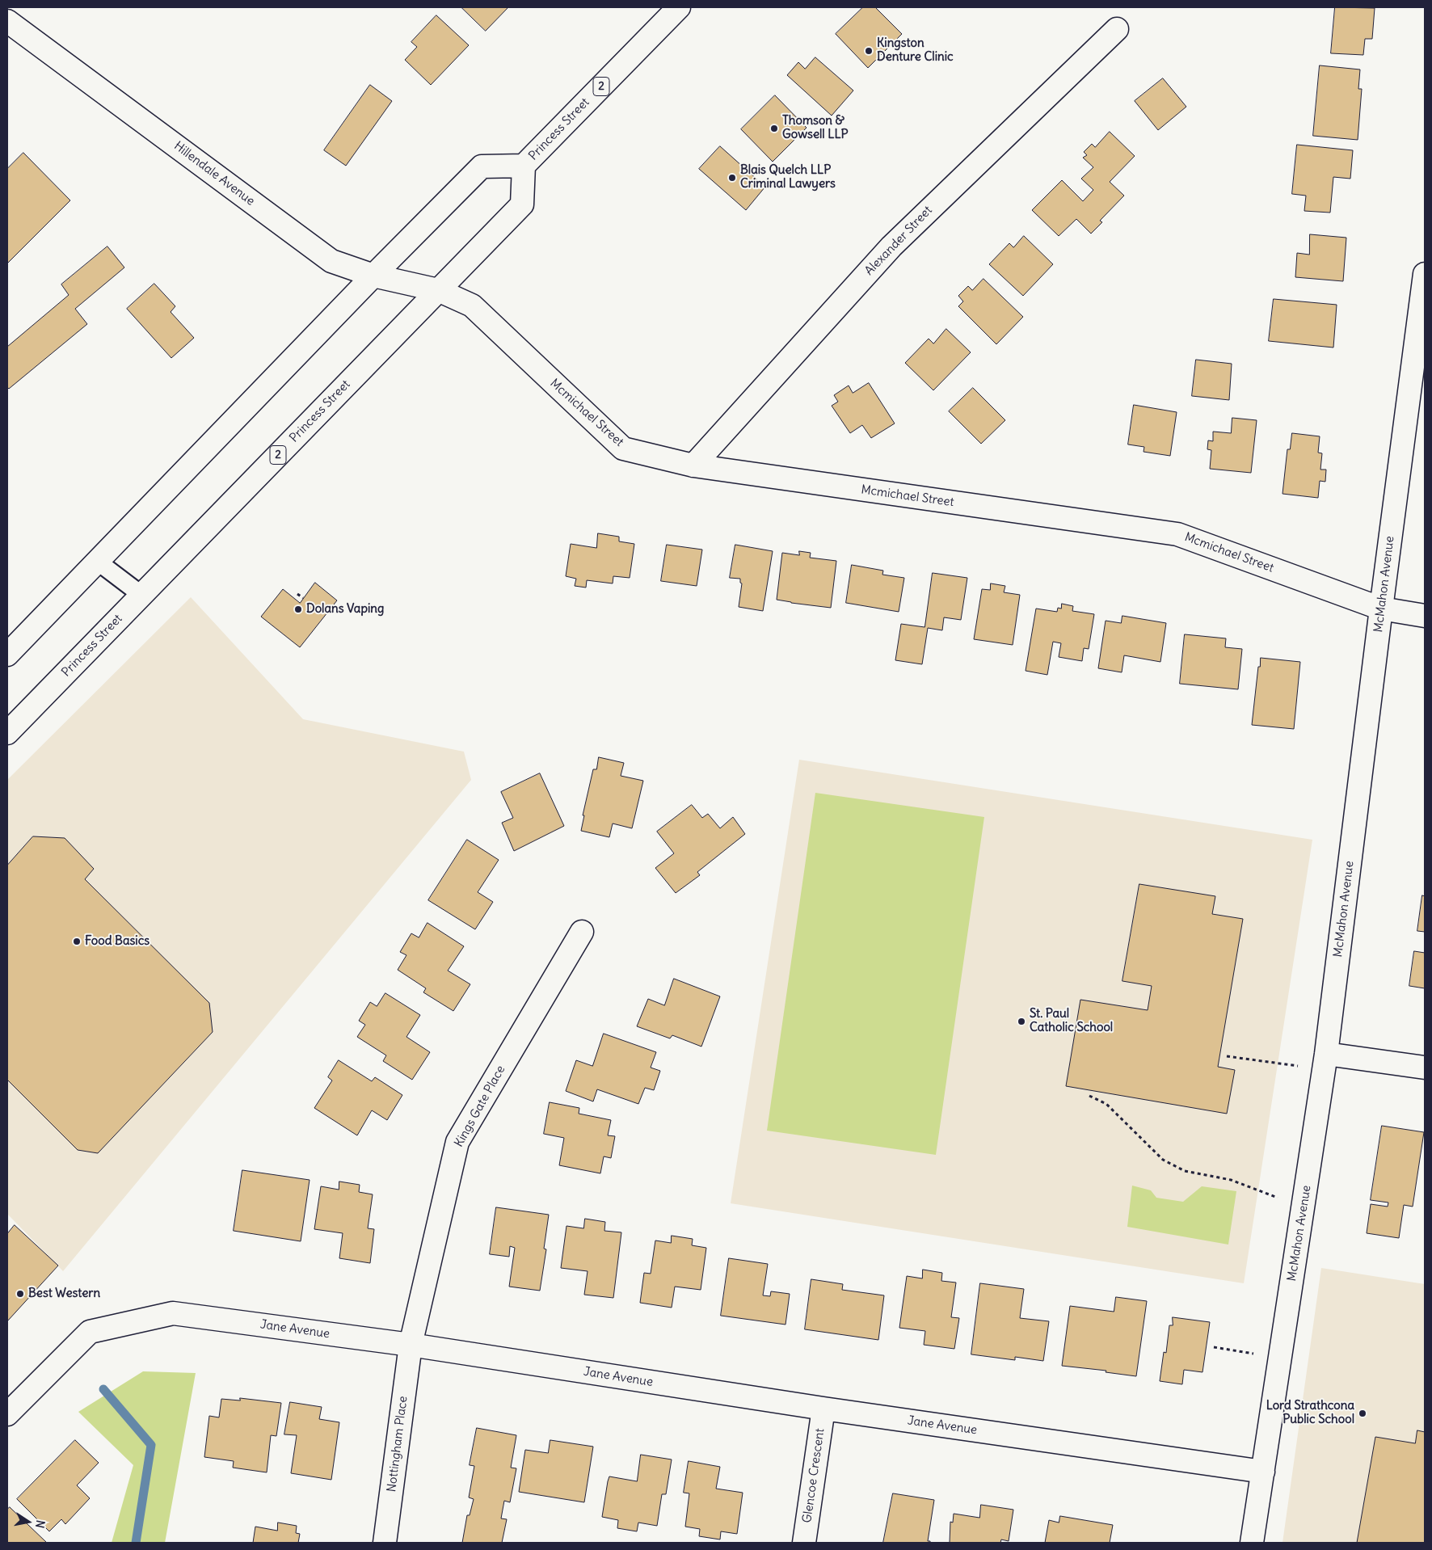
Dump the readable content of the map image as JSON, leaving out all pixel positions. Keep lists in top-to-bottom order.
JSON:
{
  "streets": {
    "street": [
      "2",
      "Princess Street",
      "Hillendale Avenue",
      "Alexander Street",
      "Mcmichael Street",
      "McMahon Avenue",
      "Kings Gate Place",
      "Jane Avenue",
      "Nottingham Place",
      "Glencoe Crescent"
    ]
  },
  "crossings": [
    ["Princess Street", "Hillendale Avenue"],
    ["Princess Street", "Mcmichael Street"],
    ["Hillendale Avenue", "Mcmichael Street"],
    ["Alexander Street", "Mcmichael Street"],
    ["Mcmichael Street", "McMahon Avenue"],
    ["McMahon Avenue", "Jane Avenue"],
    ["Kings Gate Place", "Jane Avenue"],
    ["Kings Gate Place", "Nottingham Place"],
    ["Jane Avenue", "Nottingham Place"],
    ["Jane Avenue", "Glencoe Crescent"]
  ],
  "places": [
    "Kingston Denture Clinic",
    "Thomson & Gowsell LLP",
    "Blais Quelch LLP Criminal Lawyers",
    "Dolans Vaping",
    "Food Basics",
    "St. Paul Catholic School",
    "Best Western",
    "Lord Strathcona Public School"
  ],
  "north": "right"
}
